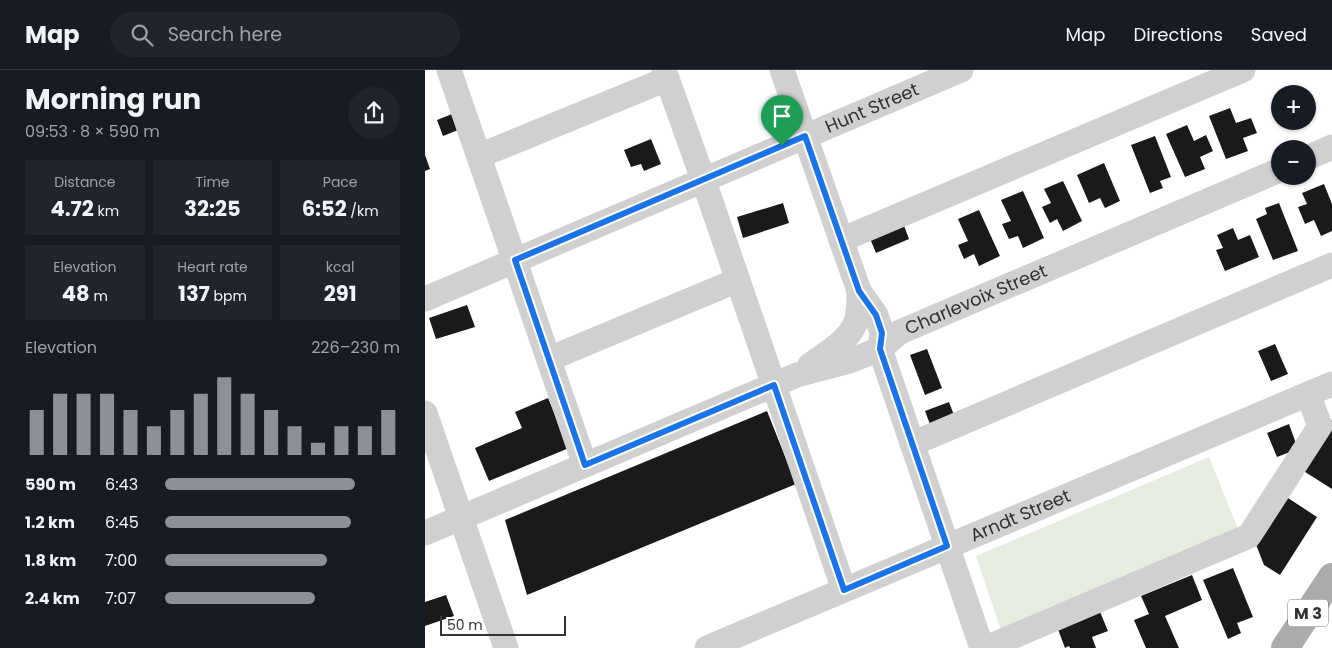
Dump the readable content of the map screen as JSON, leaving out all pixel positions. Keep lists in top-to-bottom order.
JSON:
{
  "streets": {
    "main road": ["M 3"],
    "street": ["Hunt Street", "Charlevoix Street", "Arndt Street"]
  },
  "scale_bar": "50 m",
  "page": {
    "header": "Map",
    "search": "Search here",
    "nav": ["Map", "Directions", "Saved"],
    "heading": ["Morning run", "09:53 · 8 × 590 m"],
    "map_buttons": ["+", "−"],
    "stats": [
      ["Distance", "4.72 km"],
      ["Time", "32:25"],
      ["Pace", "6:52 /km"],
      ["Elevation", "48 m"],
      ["Heart rate", "137 bpm"],
      ["kcal", "291"]
    ],
    "chart": ["Elevation", "226–230 m"],
    "list": [
      {
        "name": "590 m",
        "note": "6:43"
      },
      {
        "name": "1.2 km",
        "note": "6:45"
      },
      {
        "name": "1.8 km",
        "note": "7:00"
      },
      {
        "name": "2.4 km",
        "note": "7:07"
      }
    ],
    "scale": "50 m"
  }
}
